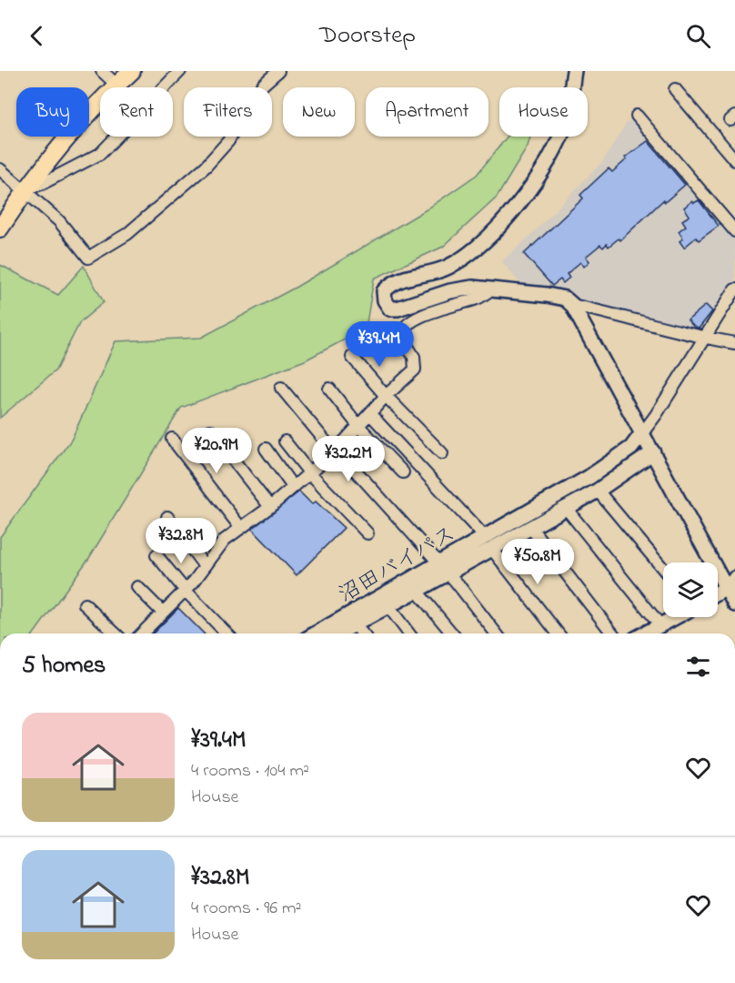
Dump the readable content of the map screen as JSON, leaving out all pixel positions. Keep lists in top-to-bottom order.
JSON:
{
  "streets": {
    "street": ["沼田バイパス"]
  },
  "page": {
    "header": "Doorstep",
    "chip": [
      "Buy",
      "Rent",
      "Filters",
      "New",
      "Apartment",
      "House"
    ],
    "price": [
      "¥39.4M",
      "¥20.9M",
      "¥32.2M",
      "¥32.8M",
      "¥50.8M"
    ],
    "heading": "5 homes",
    "list": [
      {
        "name": "¥39.4M",
        "note": "4 rooms · 104 m² · House"
      },
      {
        "name": "¥32.8M",
        "note": "4 rooms · 96 m² · House"
      }
    ]
  }
}
